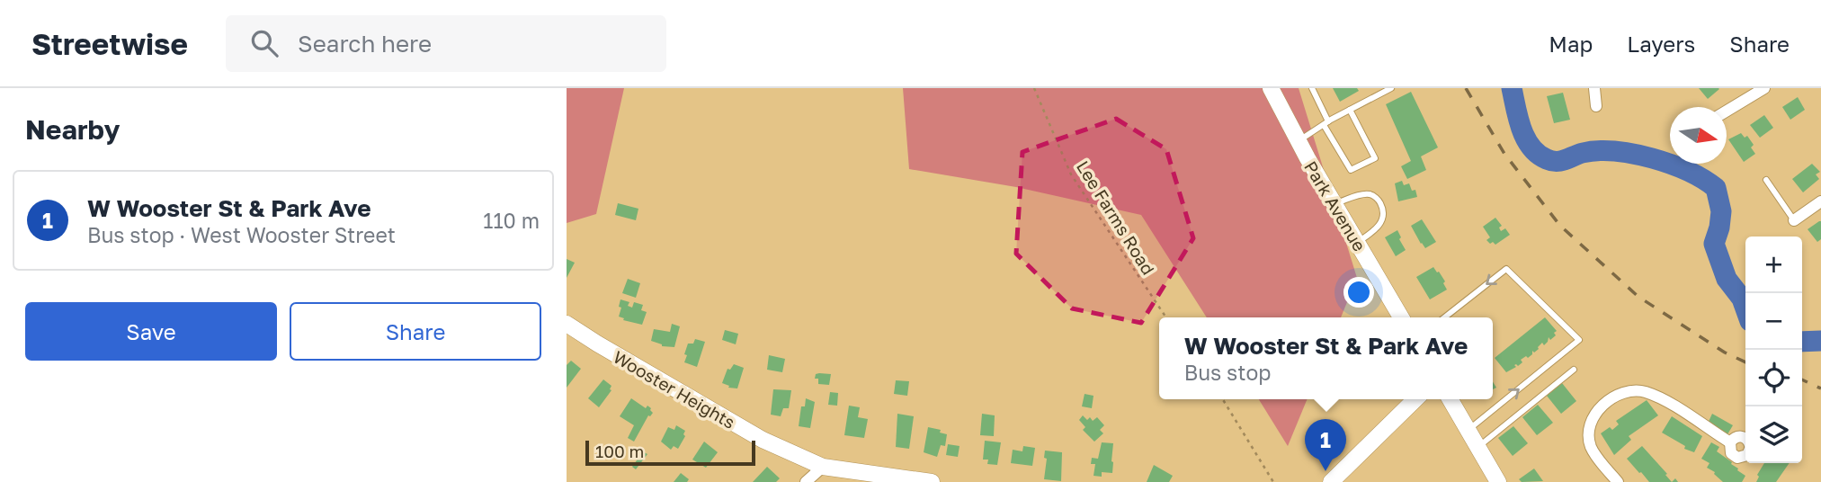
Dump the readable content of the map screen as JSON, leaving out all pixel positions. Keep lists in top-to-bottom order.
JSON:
{
  "streets": {
    "main road": ["Park Avenue", "Wooster Heights"],
    "path": ["Lee Farms Road"]
  },
  "scale_bar": "100 m",
  "north": "right",
  "page": {
    "header": "Streetwise",
    "search": "Search here",
    "nav": ["Map", "Layers", "Share"],
    "heading": "Nearby",
    "list": [
      {
        "mark": "1",
        "name": "W Wooster St & Park Ave",
        "note": "Bus stop · West Wooster Street",
        "value": "110 m"
      }
    ],
    "map_buttons": ["+", "−"],
    "buttons": ["Save", "Share"],
    "popup": ["W Wooster St & Park Ave", "Bus stop"],
    "pins": "1",
    "scale": "100 m"
  }
}
